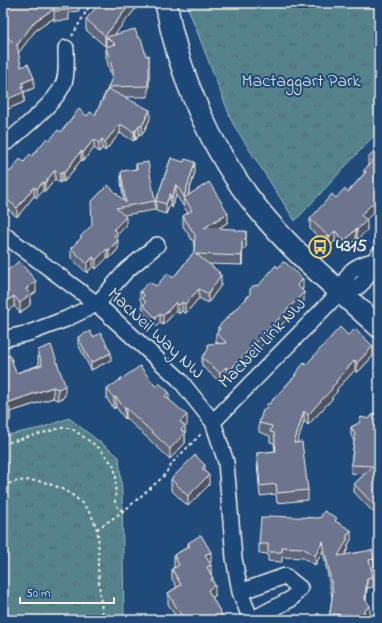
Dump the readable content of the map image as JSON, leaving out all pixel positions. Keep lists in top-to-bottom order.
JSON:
{
  "streets": {
    "street": ["MacNeil Way NW", "MacNeil Link NW"]
  },
  "crossings": [
    ["MacNeil Way NW", "MacNeil Link NW"]
  ],
  "parks": ["Mactaggart Park"],
  "places": {
    "bus stop": ["4315"]
  },
  "scale_bar": "50 m"
}
